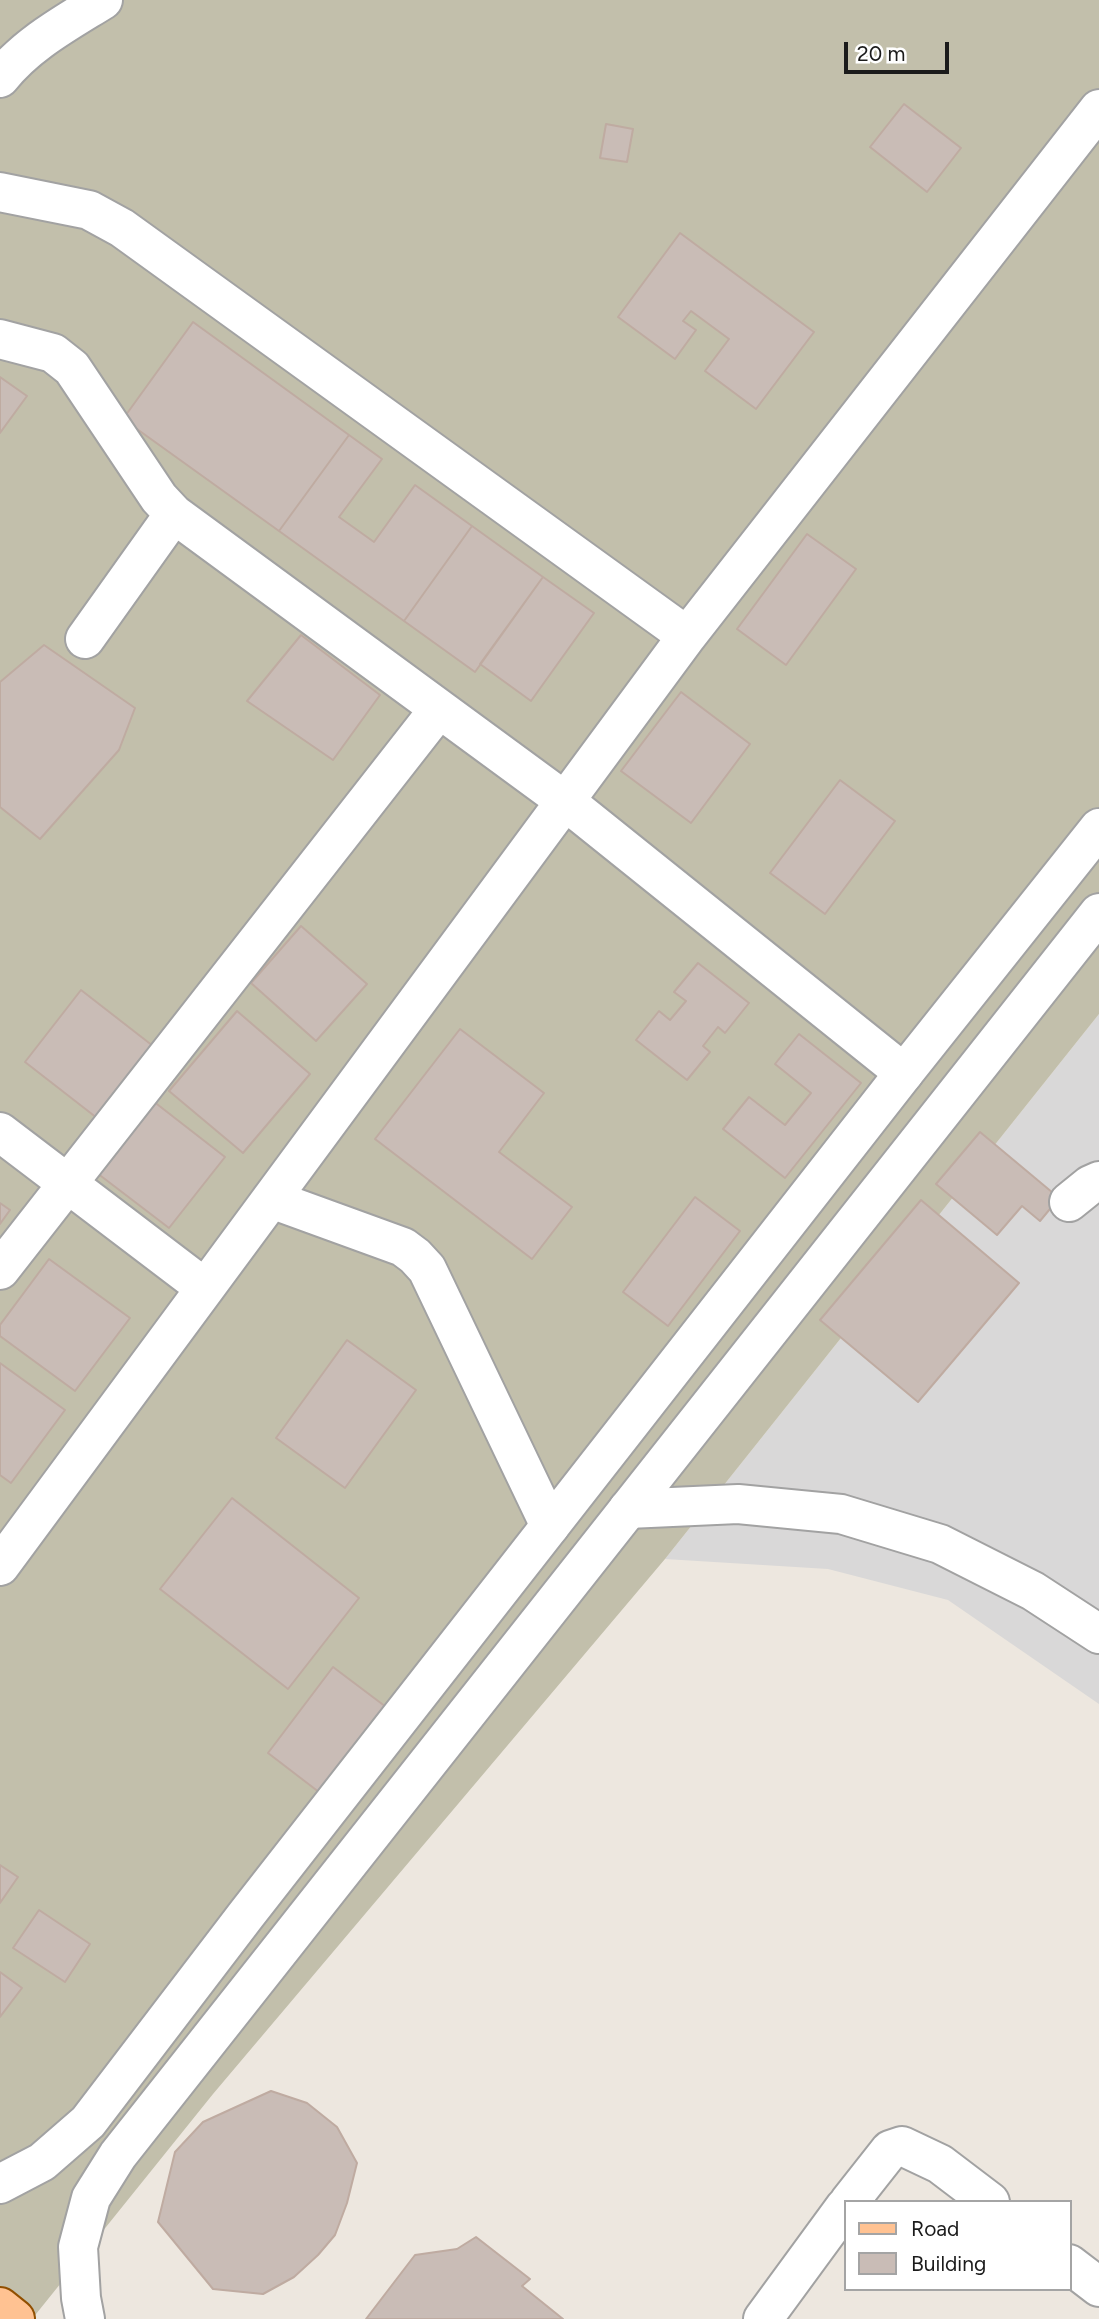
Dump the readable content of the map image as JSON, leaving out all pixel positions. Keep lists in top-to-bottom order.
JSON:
{
  "legend": ["Road", "Building"],
  "scale_bar": "20 m"
}
